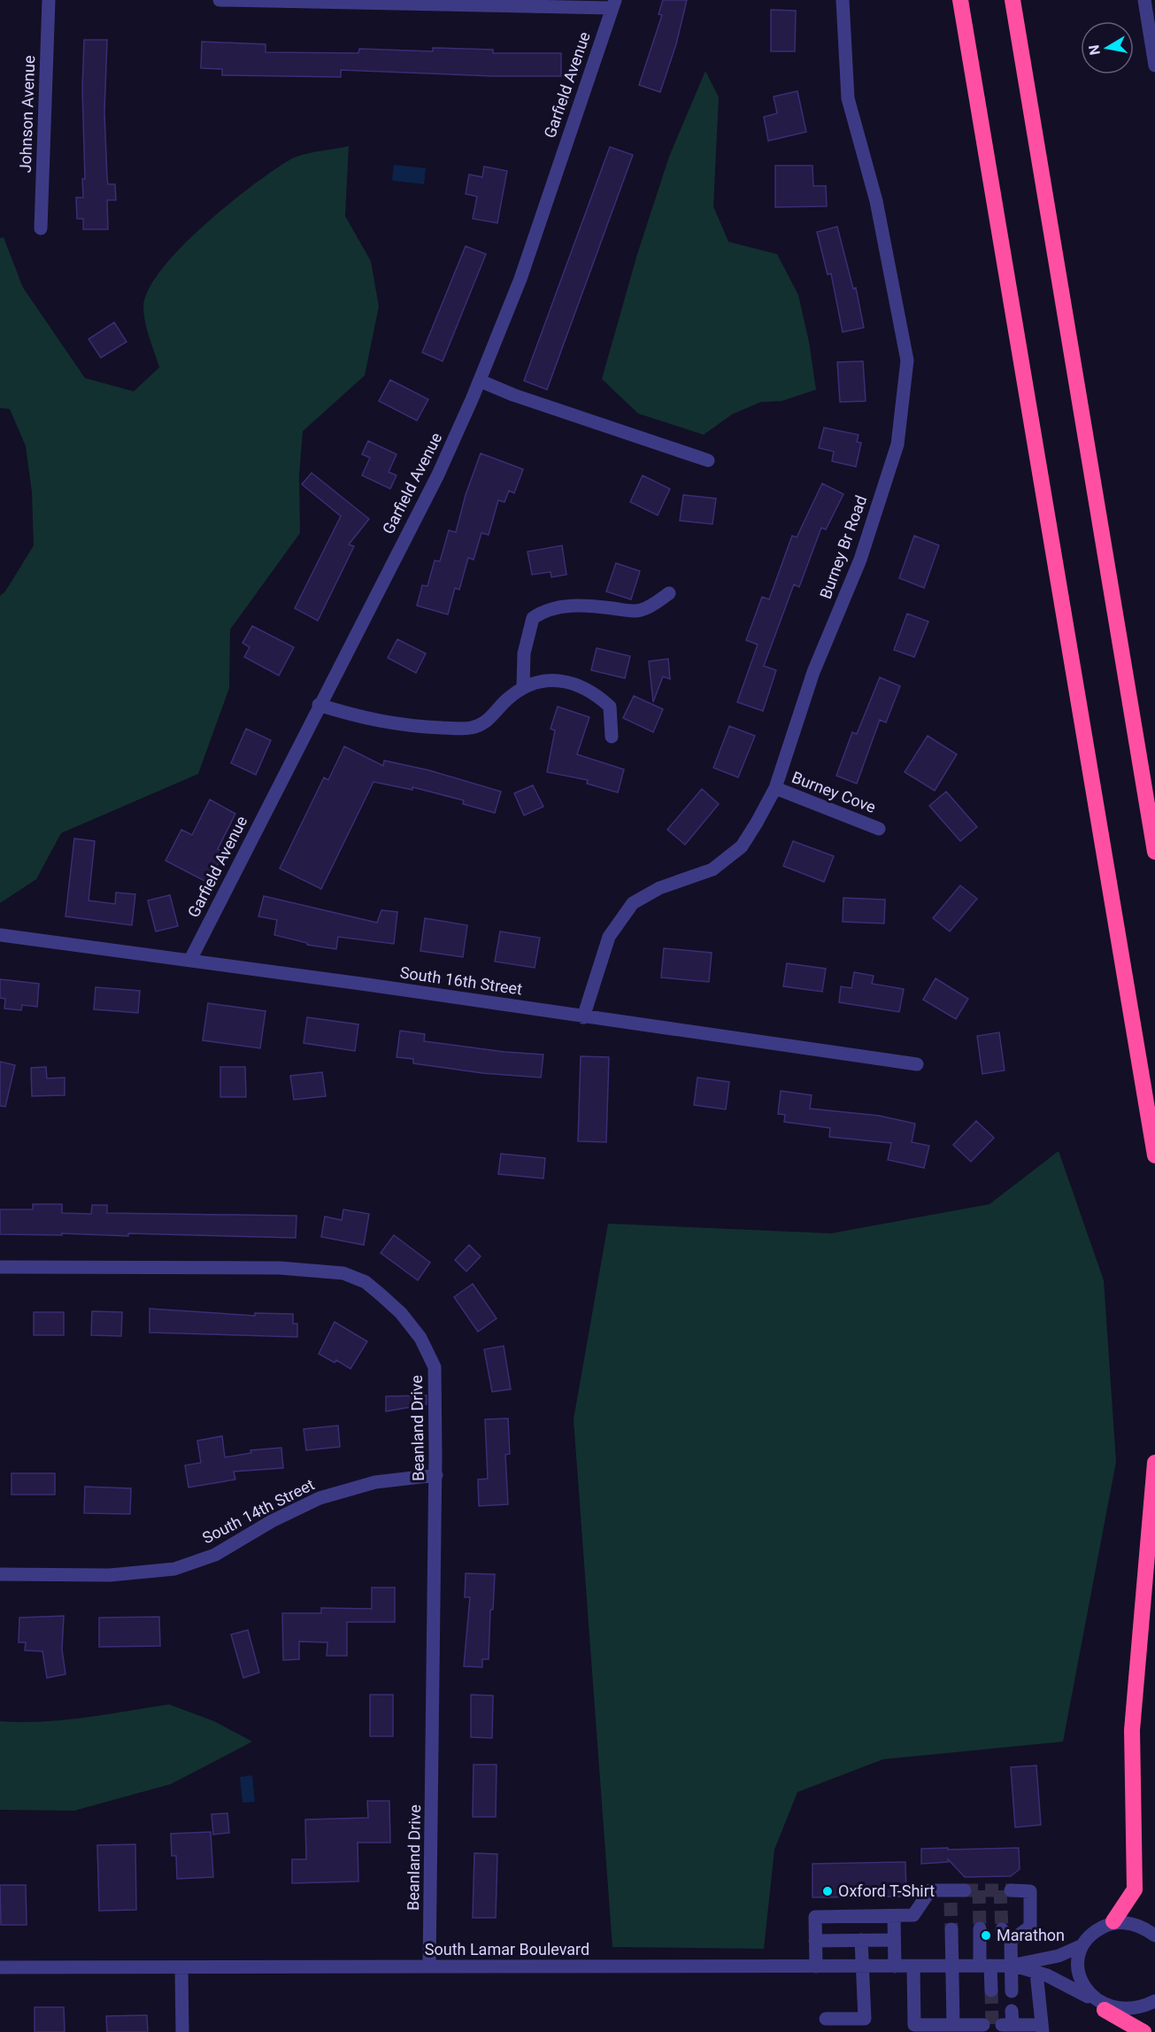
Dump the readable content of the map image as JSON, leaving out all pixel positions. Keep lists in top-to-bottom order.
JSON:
{
  "streets": {
    "street": [
      "Garfield Avenue",
      "Johnson Avenue",
      "Burney Br Road",
      "Burney Cove",
      "South 16th Street",
      "Beanland Drive",
      "South 14th Street",
      "South Lamar Boulevard"
    ]
  },
  "crossings": [
    ["Garfield Avenue", "South 16th Street"],
    ["Burney Br Road", "Burney Cove"],
    ["Burney Br Road", "South 16th Street"],
    ["Beanland Drive", "South 14th Street"],
    ["Beanland Drive", "South Lamar Boulevard"]
  ],
  "places": ["Oxford T-Shirt", "Marathon"],
  "north": "left"
}
